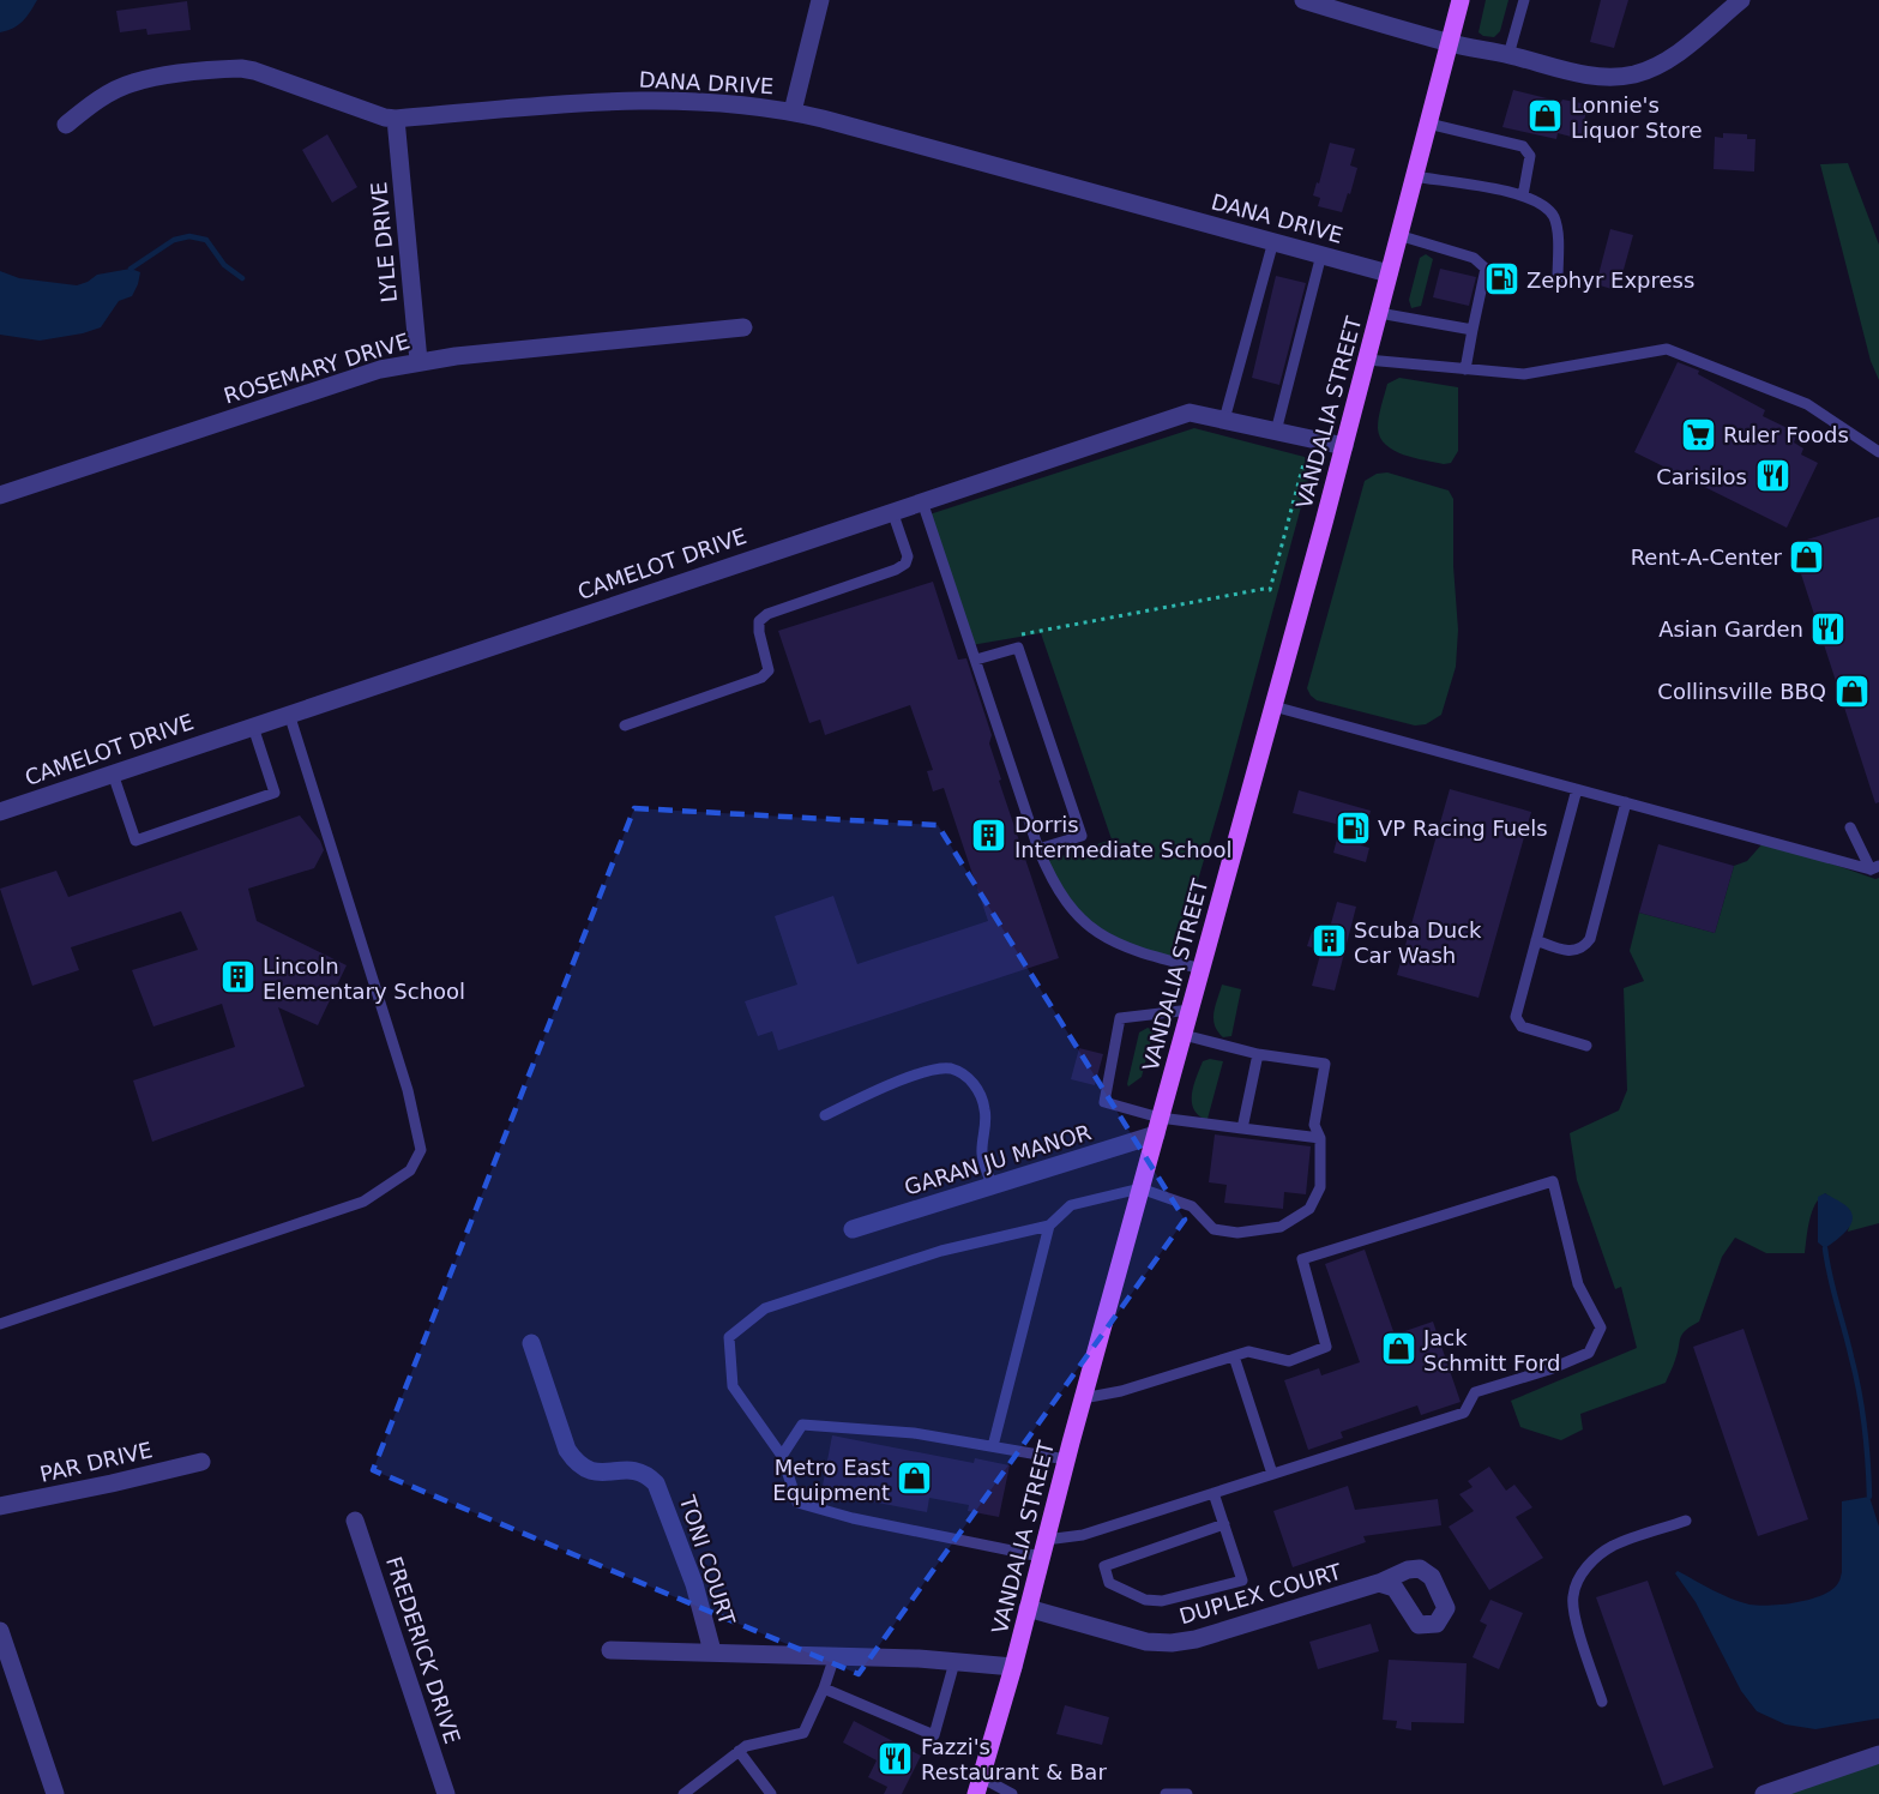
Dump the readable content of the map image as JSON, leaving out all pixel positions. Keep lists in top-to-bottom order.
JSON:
{
  "streets": {
    "main road": ["VANDALIA STREET"],
    "street": [
      "DANA DRIVE",
      "LYLE DRIVE",
      "ROSEMARY DRIVE",
      "CAMELOT DRIVE",
      "GARAN JU MANOR",
      "PAR DRIVE",
      "TONI COURT",
      "DUPLEX COURT",
      "FREDERICK DRIVE"
    ]
  },
  "crossings": [
    ["DANA DRIVE", "LYLE DRIVE"],
    ["DANA DRIVE", "VANDALIA STREET"],
    ["LYLE DRIVE", "ROSEMARY DRIVE"],
    ["VANDALIA STREET", "CAMELOT DRIVE"],
    ["VANDALIA STREET", "GARAN JU MANOR"],
    ["VANDALIA STREET", "TONI COURT"],
    ["VANDALIA STREET", "DUPLEX COURT"]
  ],
  "places": {
    "shop": [
      "Lonnie's Liquor Store",
      "Rent-A-Center",
      "Collinsville BBQ",
      "Jack Schmitt Ford",
      "Metro East Equipment"
    ],
    "fuel station": ["Zephyr Express", "VP Racing Fuels"],
    "supermarket": ["Ruler Foods"],
    "restaurant": ["Carisilos", "Asian Garden", "Fazzi's Restaurant & Bar"],
    "building": ["Dorris Intermediate School", "Scuba Duck Car Wash", "Lincoln Elementary School"]
  }
}
